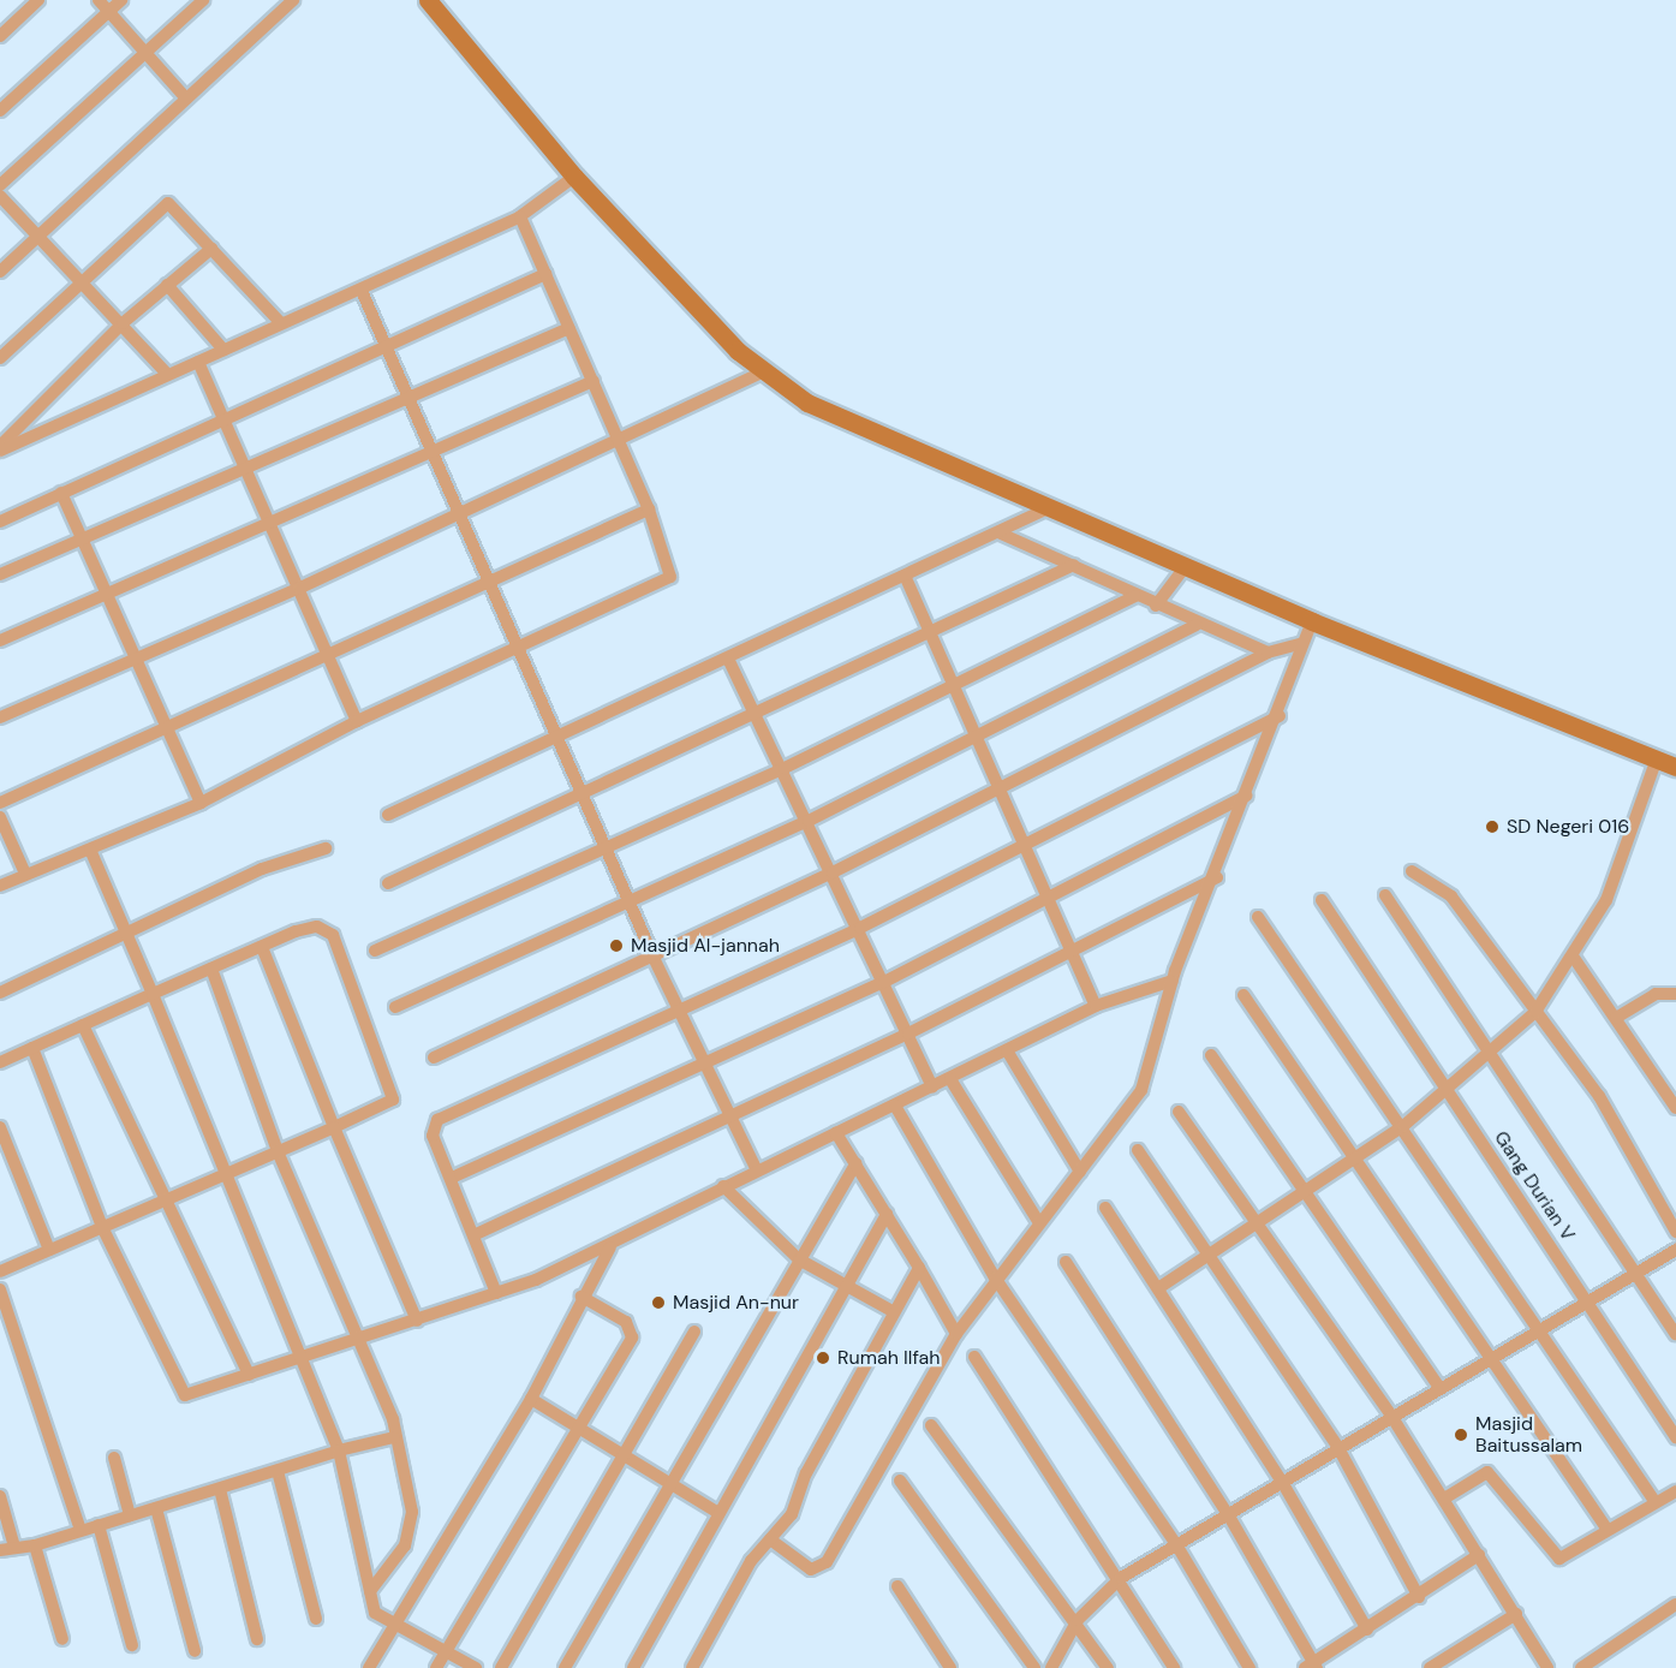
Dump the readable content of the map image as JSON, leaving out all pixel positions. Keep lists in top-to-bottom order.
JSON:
{
  "streets": {
    "street": ["Gang Durian V"]
  },
  "places": [
    "SD Negeri 016",
    "Masjid Al-jannah",
    "Masjid An-nur",
    "Rumah Ilfah",
    "Masjid Baitussalam"
  ]
}
